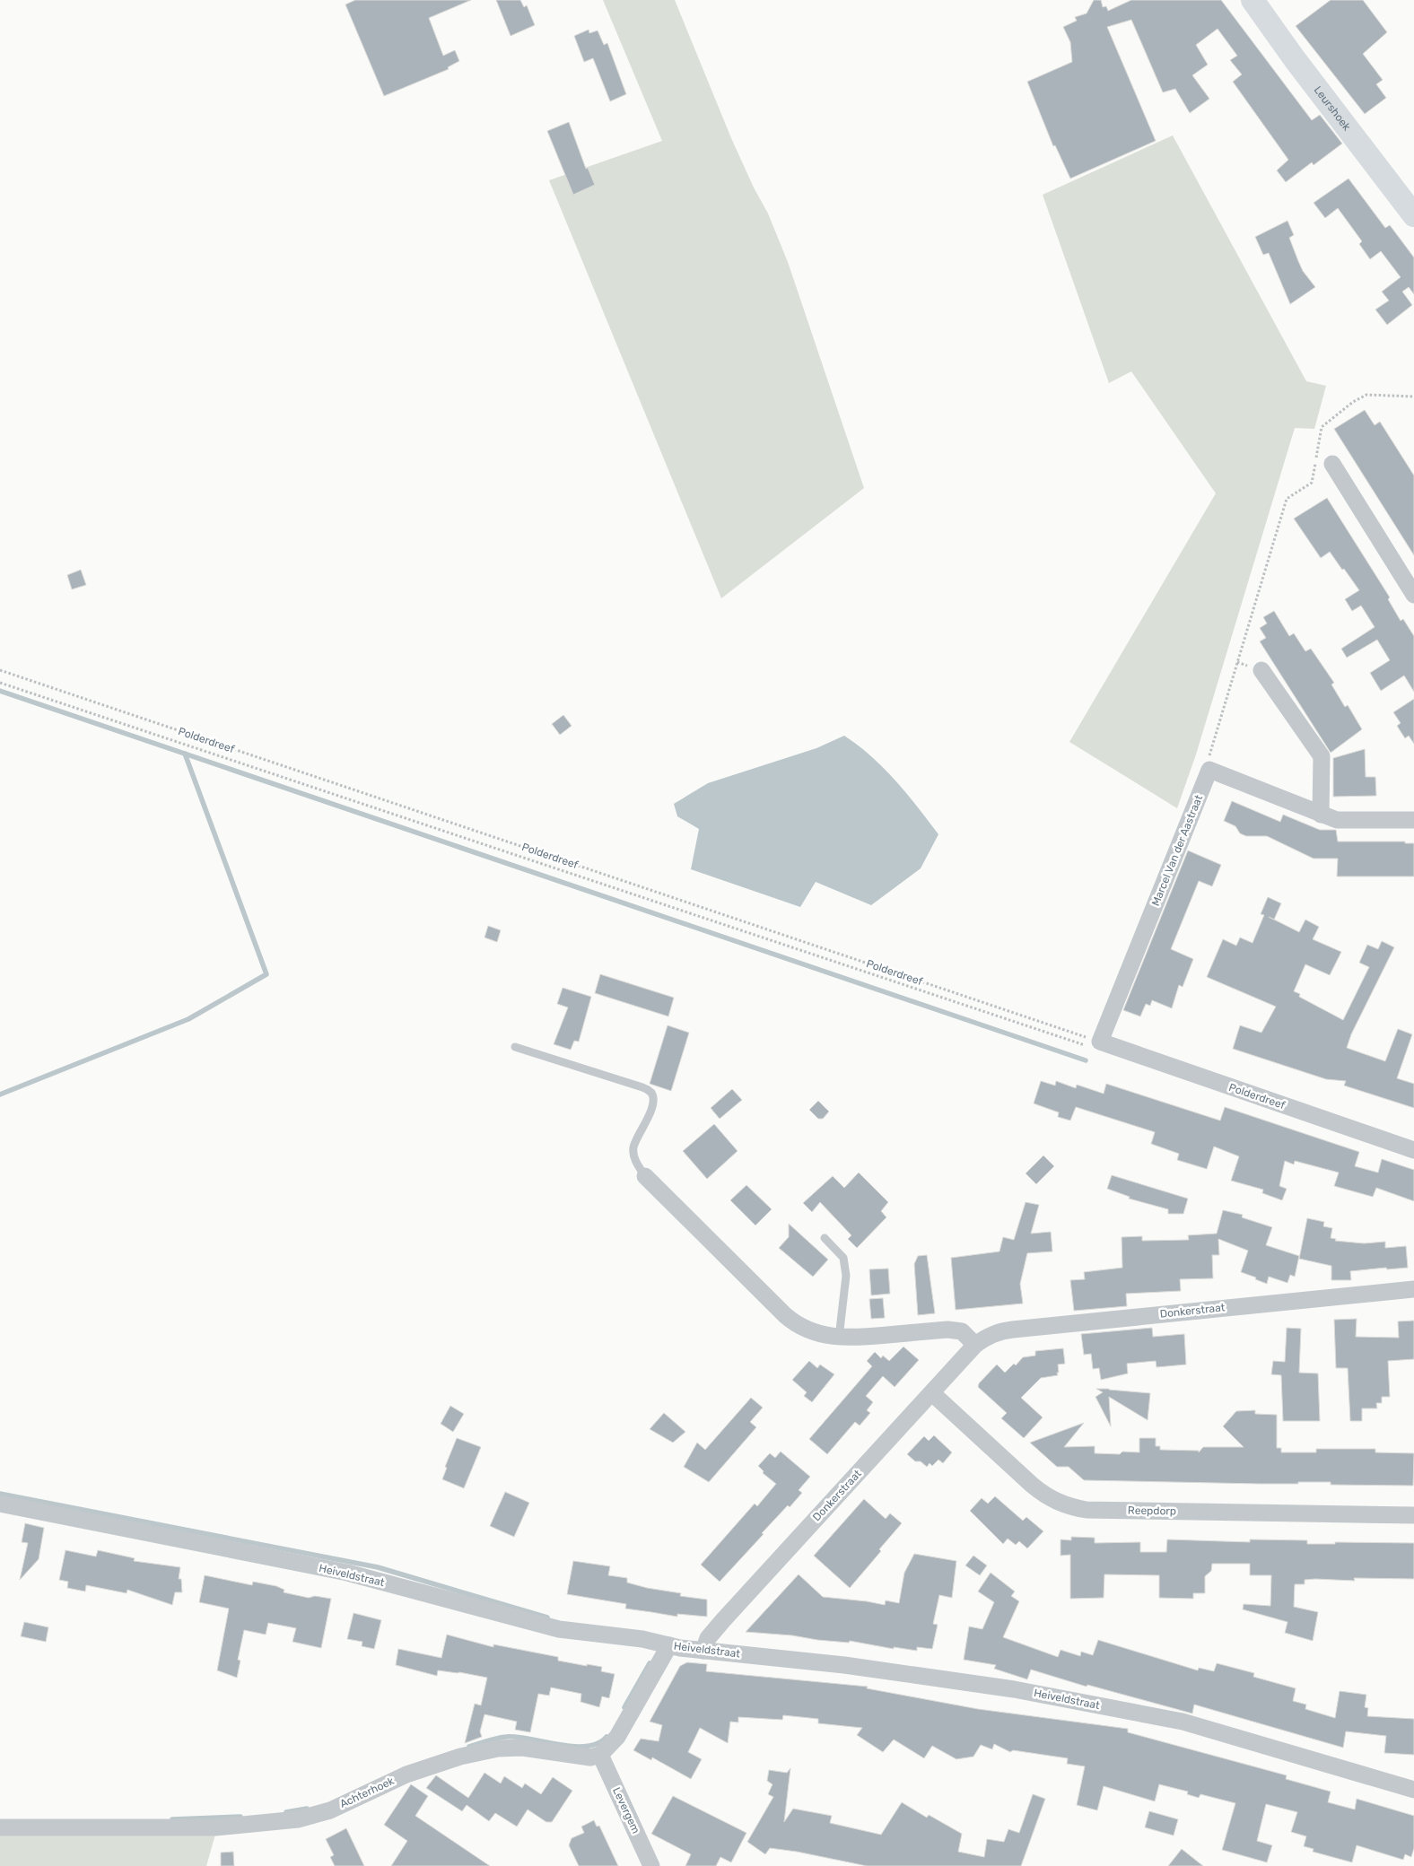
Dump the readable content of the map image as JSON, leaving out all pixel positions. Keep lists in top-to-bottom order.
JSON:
{
  "streets": {
    "street": [
      "Leurshoek",
      "Polderdreef",
      "Marcel Van der Aastraat",
      "Donkerstraat",
      "Reepdorp",
      "Heiveldstraat",
      "Achterhoek",
      "Levergem"
    ]
  },
  "crossings": [
    ["Polderdreef", "Marcel Van der Aastraat"],
    ["Donkerstraat", "Reepdorp"],
    ["Donkerstraat", "Heiveldstraat"],
    ["Achterhoek", "Levergem"]
  ]
}
